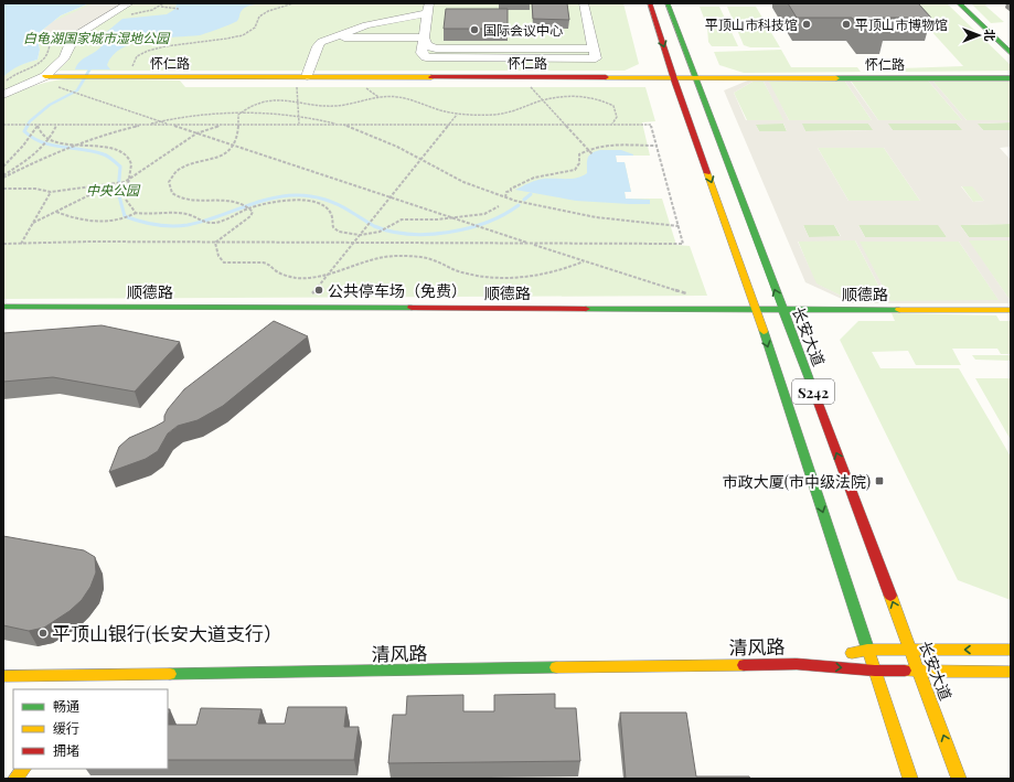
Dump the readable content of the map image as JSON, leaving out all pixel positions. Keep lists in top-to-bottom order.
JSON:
{
  "streets": {
    "street": [
      "怀仁路",
      "顺德路",
      "长安大道",
      "S242",
      "清风路"
    ]
  },
  "crossings": [
    ["怀仁路", "长安大道"],
    ["怀仁路", "S242"],
    ["顺德路", "长安大道"],
    ["顺德路", "S242"],
    ["长安大道", "清风路"],
    ["S242", "清风路"]
  ],
  "parks": ["白龟湖国家城市湿地公园", "中央公园"],
  "places": {
    "other": [
      "平顶山市科技馆",
      "平顶山市博物馆",
      "国际会议中心",
      "公共停车场（免费）",
      "平顶山银行(长安大道支行）"
    ],
    "transit": ["市政大厦(市中级法院)"]
  },
  "legend": ["畅通", "缓行", "拥堵"],
  "north": "right"
}
